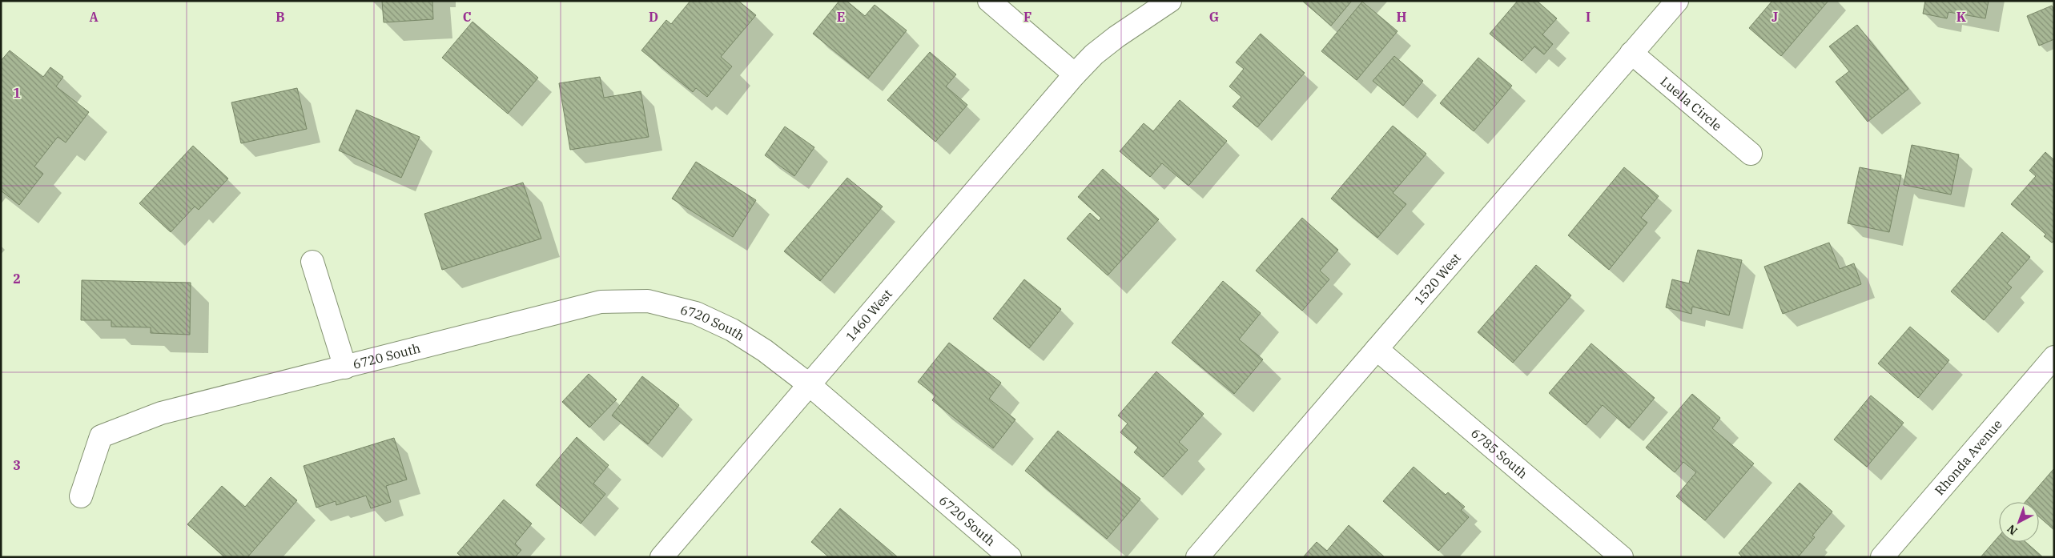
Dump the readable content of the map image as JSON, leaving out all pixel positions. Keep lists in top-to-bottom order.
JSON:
{
  "streets": {
    "street": [
      "Luella Circle",
      "1520 West",
      "1460 West",
      "6720 South",
      "6785 South",
      "Rhonda Avenue"
    ]
  },
  "crossings": [
    ["Luella Circle", "1520 West"],
    ["1520 West", "6785 South"],
    ["1460 West", "6720 South"]
  ],
  "north": "bottom left",
  "grid": {
    "columns": [
      "A",
      "B",
      "C",
      "D",
      "E",
      "F",
      "G",
      "H",
      "I",
      "J",
      "K"
    ],
    "rows": ["1", "2", "3"]
  }
}
